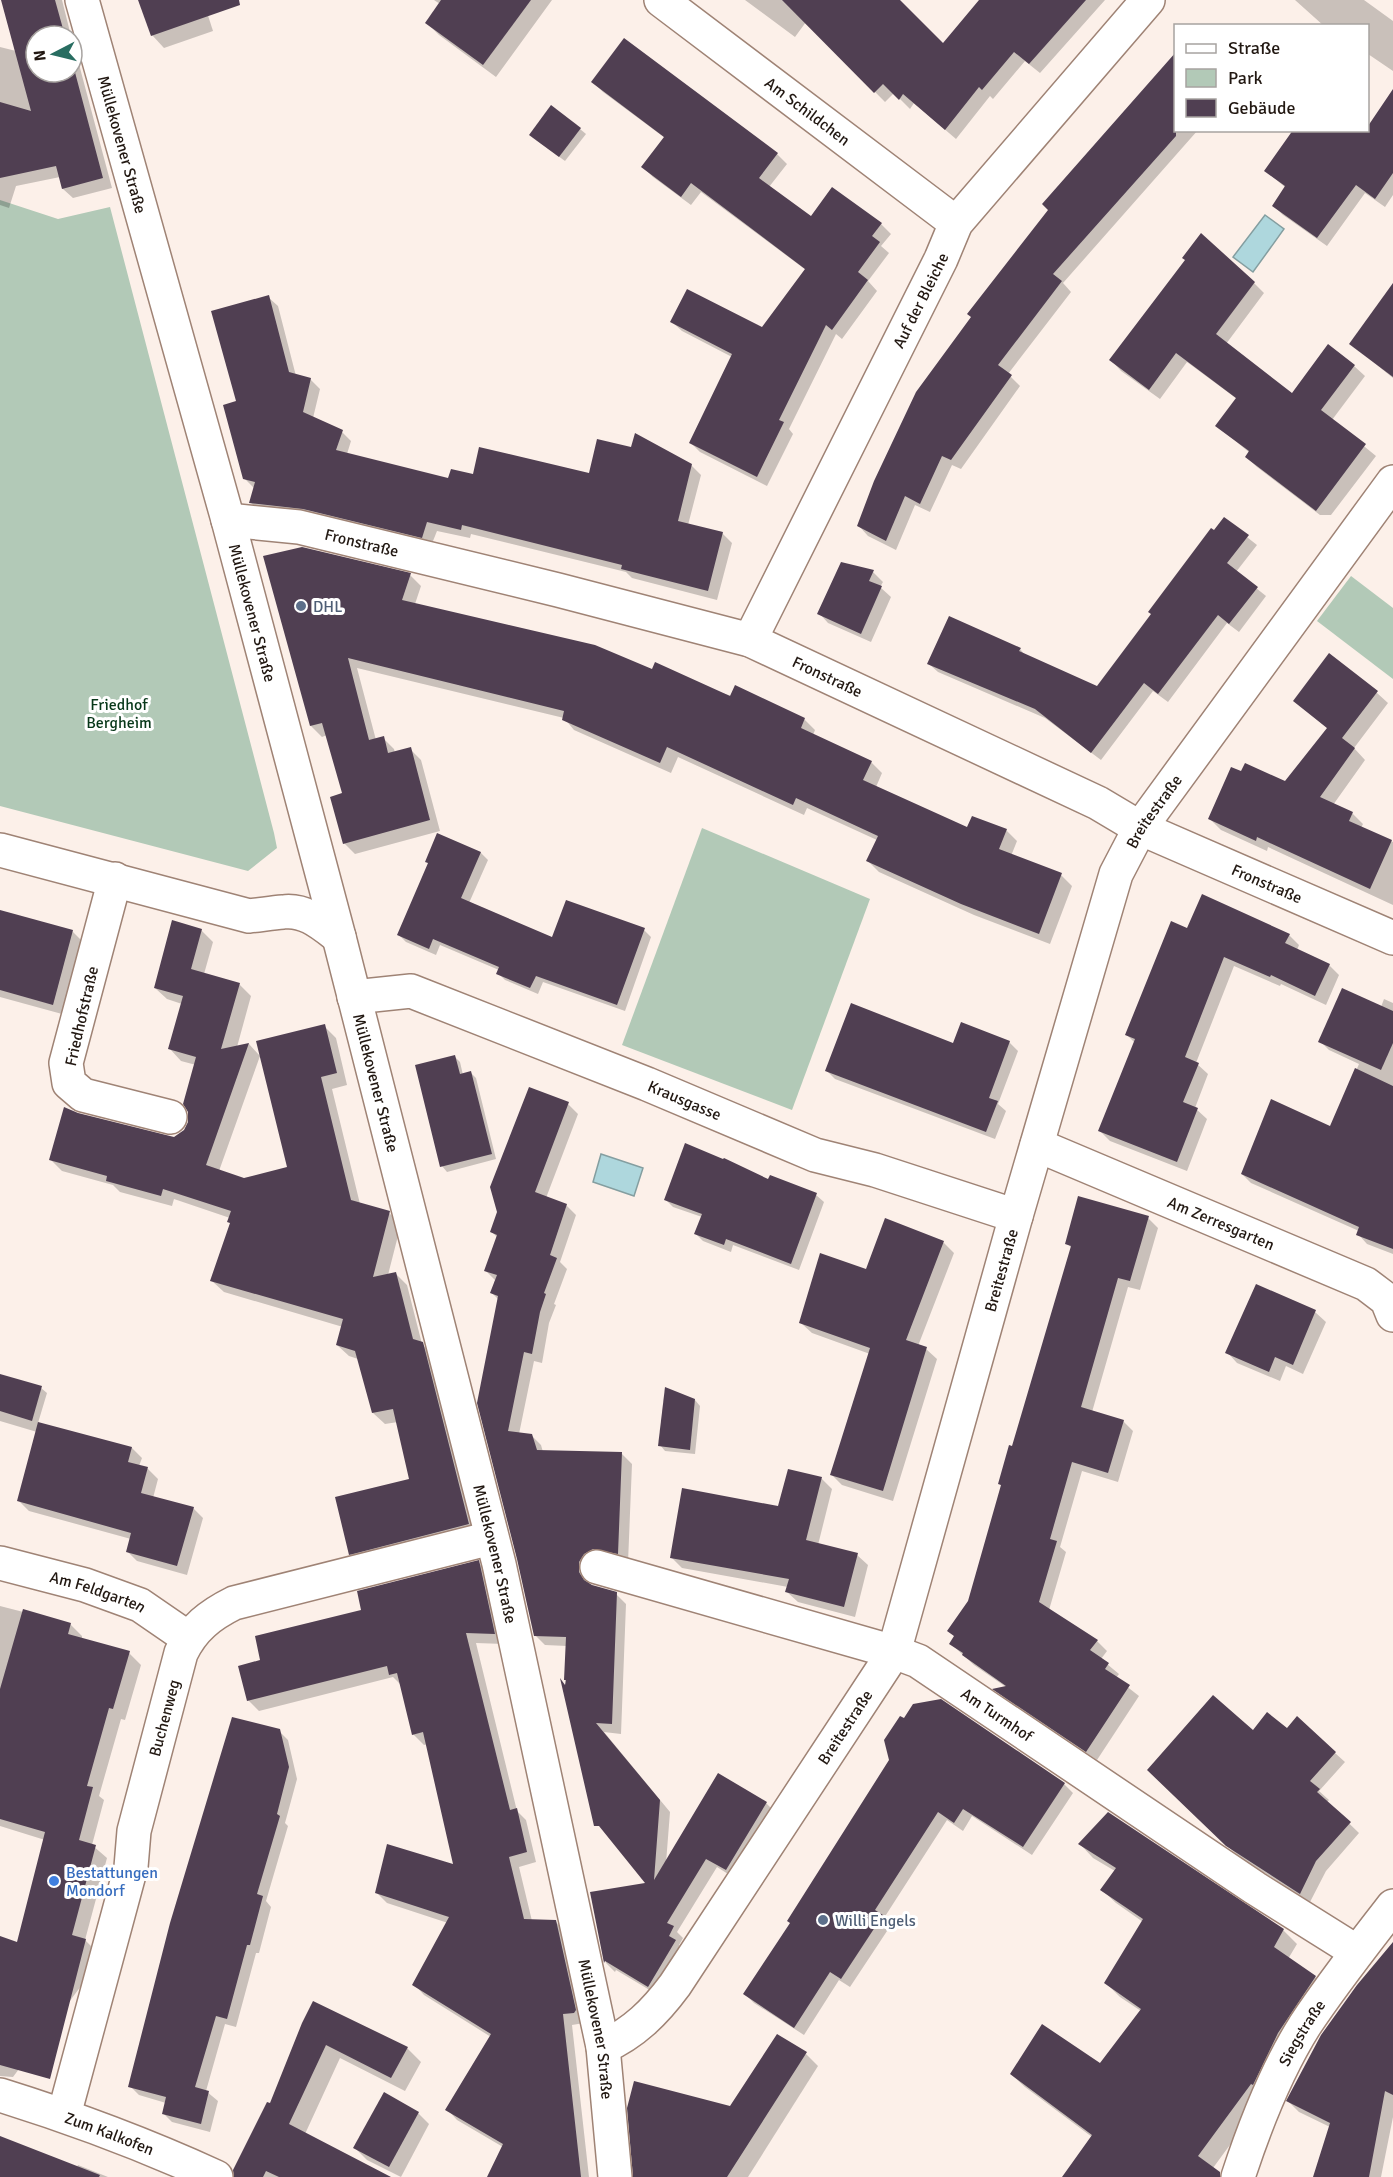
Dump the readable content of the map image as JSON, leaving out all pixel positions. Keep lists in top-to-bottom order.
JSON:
{
  "streets": {
    "street": [
      "Am Schildchen",
      "Müllekovener Straße",
      "Auf der Bleiche",
      "Fronstraße",
      "Breitestraße",
      "Friedhofstraße",
      "Krausgasse",
      "Am Zerresgarten",
      "Am Feldgarten",
      "Am Turmhof",
      "Buchenweg",
      "Siegstraße",
      "Zum Kalkofen"
    ]
  },
  "crossings": [
    ["Am Schildchen", "Auf der Bleiche"],
    ["Müllekovener Straße", "Fronstraße"],
    ["Müllekovener Straße", "Breitestraße"],
    ["Müllekovener Straße", "Krausgasse"],
    ["Müllekovener Straße", "Buchenweg"],
    ["Auf der Bleiche", "Fronstraße"],
    ["Fronstraße", "Breitestraße"],
    ["Breitestraße", "Krausgasse"],
    ["Breitestraße", "Am Zerresgarten"],
    ["Breitestraße", "Am Turmhof"],
    ["Am Feldgarten", "Buchenweg"],
    ["Am Turmhof", "Siegstraße"],
    ["Buchenweg", "Zum Kalkofen"]
  ],
  "parks": ["Friedhof Bergheim"],
  "places": ["DHL", "Bestattungen Mondorf", "Willi Engels"],
  "legend": ["Straße", "Park", "Gebäude"],
  "north": "left"
}
